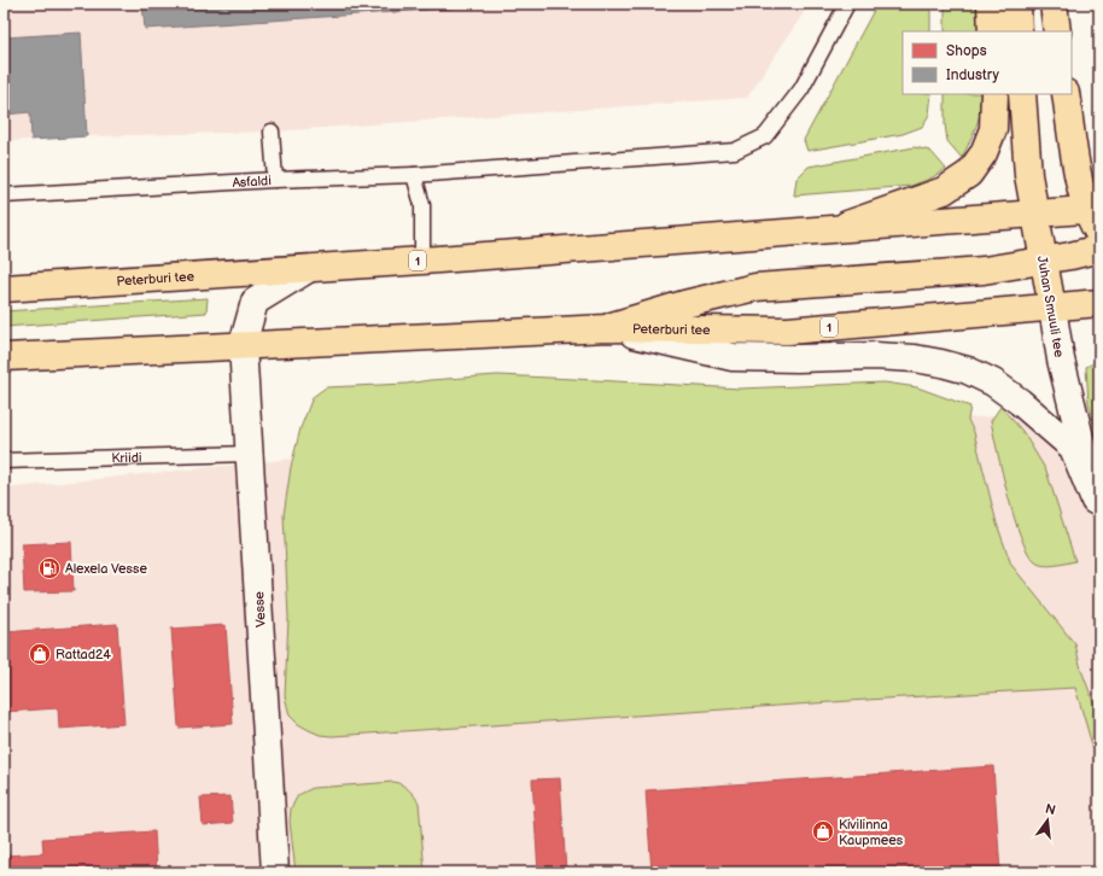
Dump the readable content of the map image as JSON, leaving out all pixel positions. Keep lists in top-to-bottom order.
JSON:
{
  "streets": {
    "main road": [
      "1",
      "Peterburi tee",
      "Juhan Smuuli tee",
      "Vesse"
    ],
    "lane": ["Asfaldi", "Kriidi"]
  },
  "crossings": [
    ["Peterburi tee", "Juhan Smuuli tee"],
    ["Peterburi tee", "Vesse"],
    ["Kriidi", "Vesse"]
  ],
  "places": {
    "fuel station": ["Alexela Vesse"],
    "shop": ["Rattad24", "Kivilinna Kaupmees"]
  },
  "legend": ["Shops", "Industry"],
  "north": "top"
}
